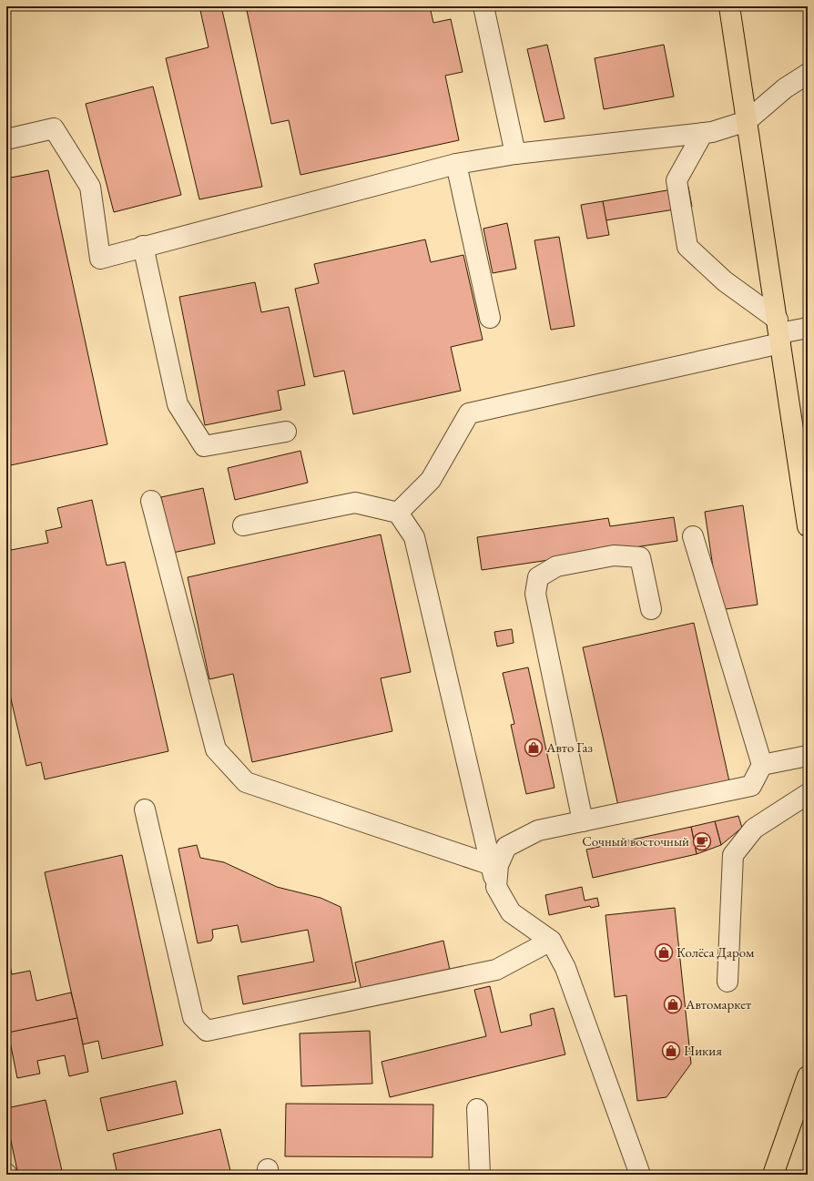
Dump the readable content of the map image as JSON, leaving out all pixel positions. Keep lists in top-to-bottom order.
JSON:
{
  "places": {
    "shop": [
      "Авто Газ",
      "Колёса Даром",
      "Автомаркет",
      "Никия"
    ],
    "cafe": ["Сочный восточный"]
  }
}
